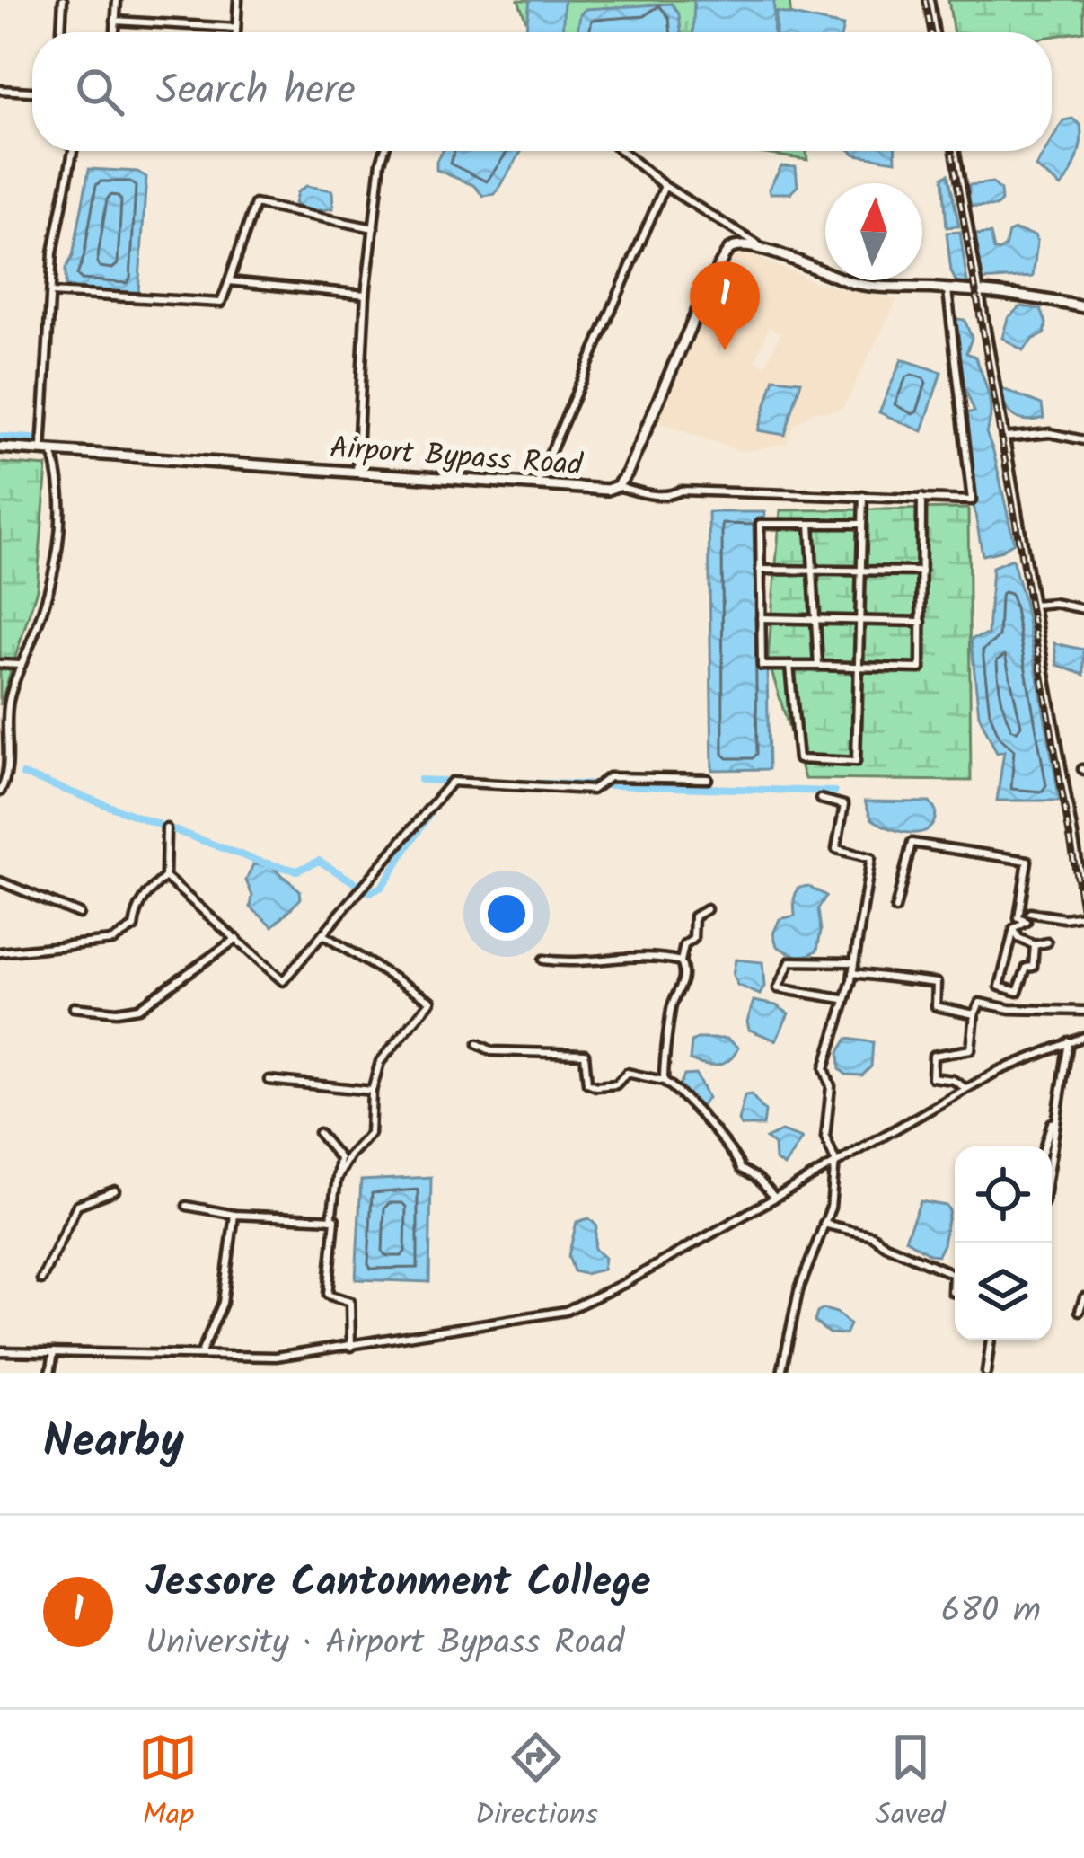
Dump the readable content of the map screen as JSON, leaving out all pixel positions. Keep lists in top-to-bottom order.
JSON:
{
  "streets": {
    "street": ["Airport Bypass Road"]
  },
  "north": "top",
  "page": {
    "search": "Search here",
    "pins": "1",
    "heading": "Nearby",
    "list": [
      {
        "mark": "1",
        "name": "Jessore Cantonment College",
        "note": "University · Airport Bypass Road",
        "value": "680 m"
      }
    ],
    "nav": ["Map", "Directions", "Saved"]
  }
}
